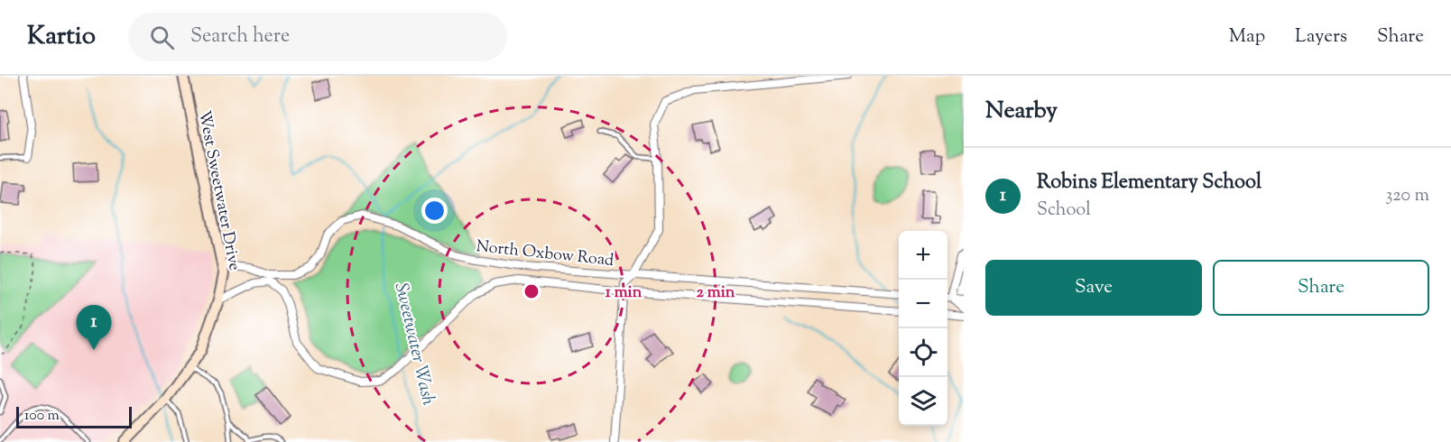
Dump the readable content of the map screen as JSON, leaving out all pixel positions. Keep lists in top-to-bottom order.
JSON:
{
  "streets": {
    "street": ["West Sweetwater Drive", "North Oxbow Road"]
  },
  "crossings": [
    ["West Sweetwater Drive", "North Oxbow Road"]
  ],
  "water": ["Sweetwater Wash"],
  "scale_bar": "100 m",
  "page": {
    "header": "Kartio",
    "search": "Search here",
    "nav": ["Map", "Layers", "Share"],
    "heading": "Nearby",
    "list": [
      {
        "mark": "1",
        "name": "Robins Elementary School",
        "note": "School",
        "value": "320 m"
      }
    ],
    "map_buttons": ["+", "−"],
    "buttons": ["Save", "Share"],
    "pins": "1",
    "scale": "100 m"
  },
  "rings": ["1 min", "2 min"]
}
